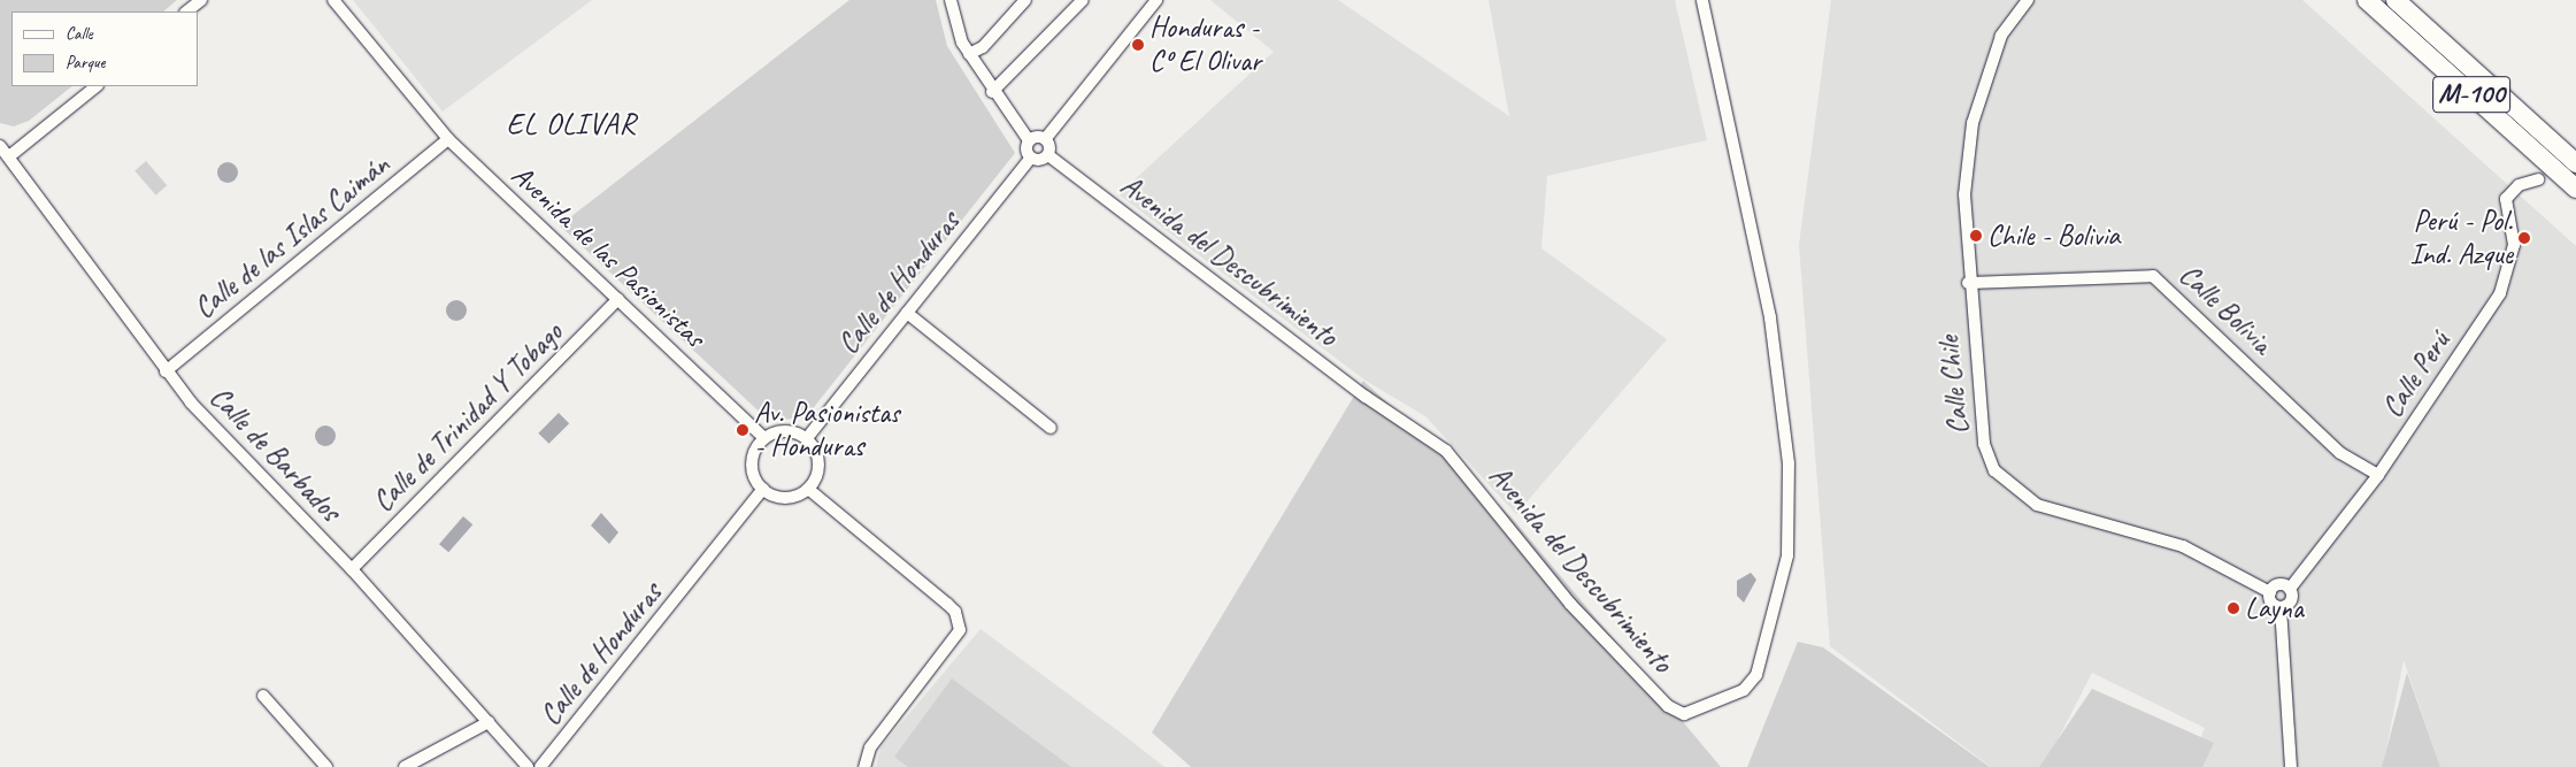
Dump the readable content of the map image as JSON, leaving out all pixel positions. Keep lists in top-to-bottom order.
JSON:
{
  "streets": {
    "highway": ["M-100"],
    "street": [
      "Calle de las Islas Caimán",
      "Avenida de las Pasionistas",
      "Avenida del Descubrimiento",
      "Calle de Honduras",
      "Calle Bolivia",
      "Calle Perú",
      "Calle Chile",
      "Calle de Trinidad Y Tobago",
      "Calle de Barbados"
    ]
  },
  "crossings": [
    ["Calle de las Islas Caimán", "Avenida de las Pasionistas"],
    ["Calle de las Islas Caimán", "Calle de Barbados"],
    ["Avenida de las Pasionistas", "Calle de Honduras"],
    ["Avenida de las Pasionistas", "Calle de Trinidad Y Tobago"],
    ["Calle Bolivia", "Calle Perú"],
    ["Calle Bolivia", "Calle Chile"],
    ["Calle Perú", "Calle Chile"],
    ["Calle de Trinidad Y Tobago", "Calle de Barbados"]
  ],
  "districts": ["EL OLIVAR"],
  "places": [
    "Honduras - Cº El Olivar",
    "Chile - Bolivia",
    "Perú - Pol. Ind. Azque",
    "Av. Pasionistas - Honduras",
    "Layna"
  ],
  "legend": ["Calle", "Parque"]
}
